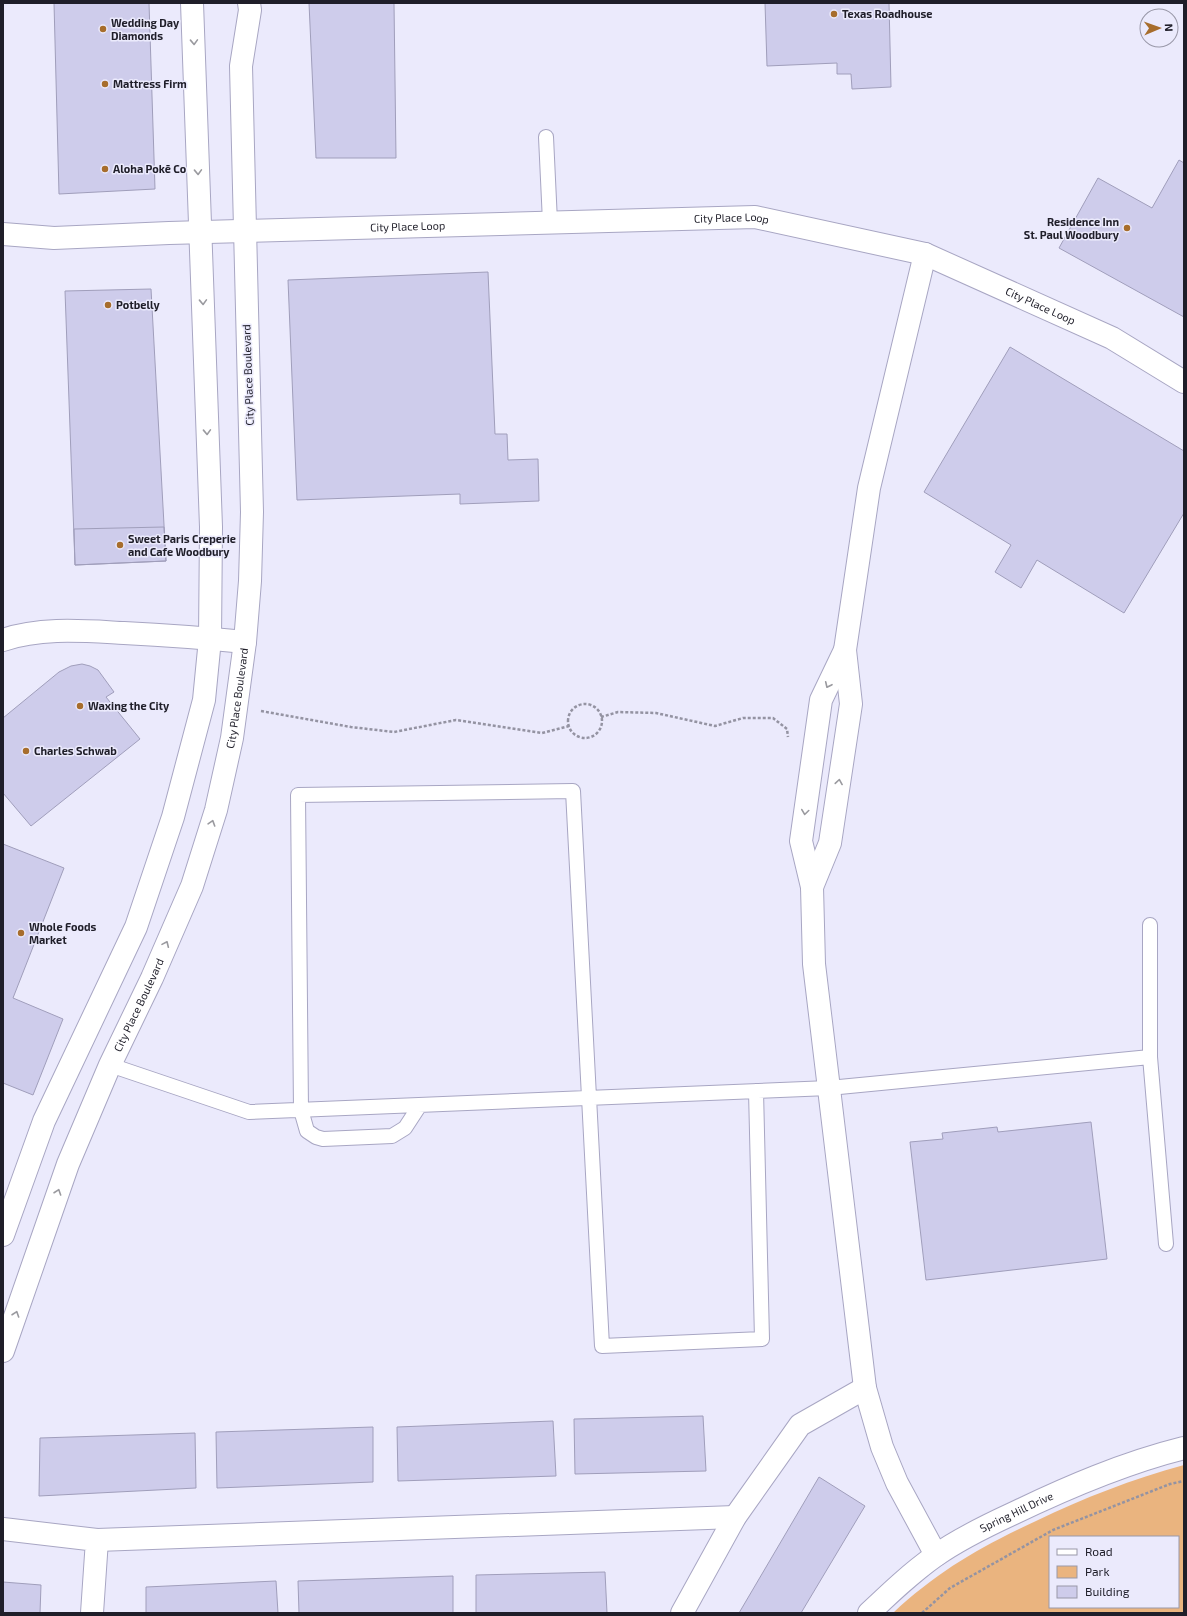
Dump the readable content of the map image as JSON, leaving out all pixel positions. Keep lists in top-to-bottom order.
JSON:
{
  "streets": {
    "street": ["City Place Loop", "City Place Boulevard", "Spring Hill Drive"]
  },
  "crossings": [
    ["City Place Loop", "City Place Boulevard"]
  ],
  "places": [
    "Texas Roadhouse",
    "Wedding Day Diamonds",
    "Mattress Firm",
    "Aloha Pokē Co",
    "Residence Inn St. Paul Woodbury",
    "Potbelly",
    "Sweet Paris Creperie and Cafe Woodbury",
    "Waxing the City",
    "Charles Schwab",
    "Whole Foods Market"
  ],
  "legend": ["Road", "Park", "Building"],
  "north": "right"
}
